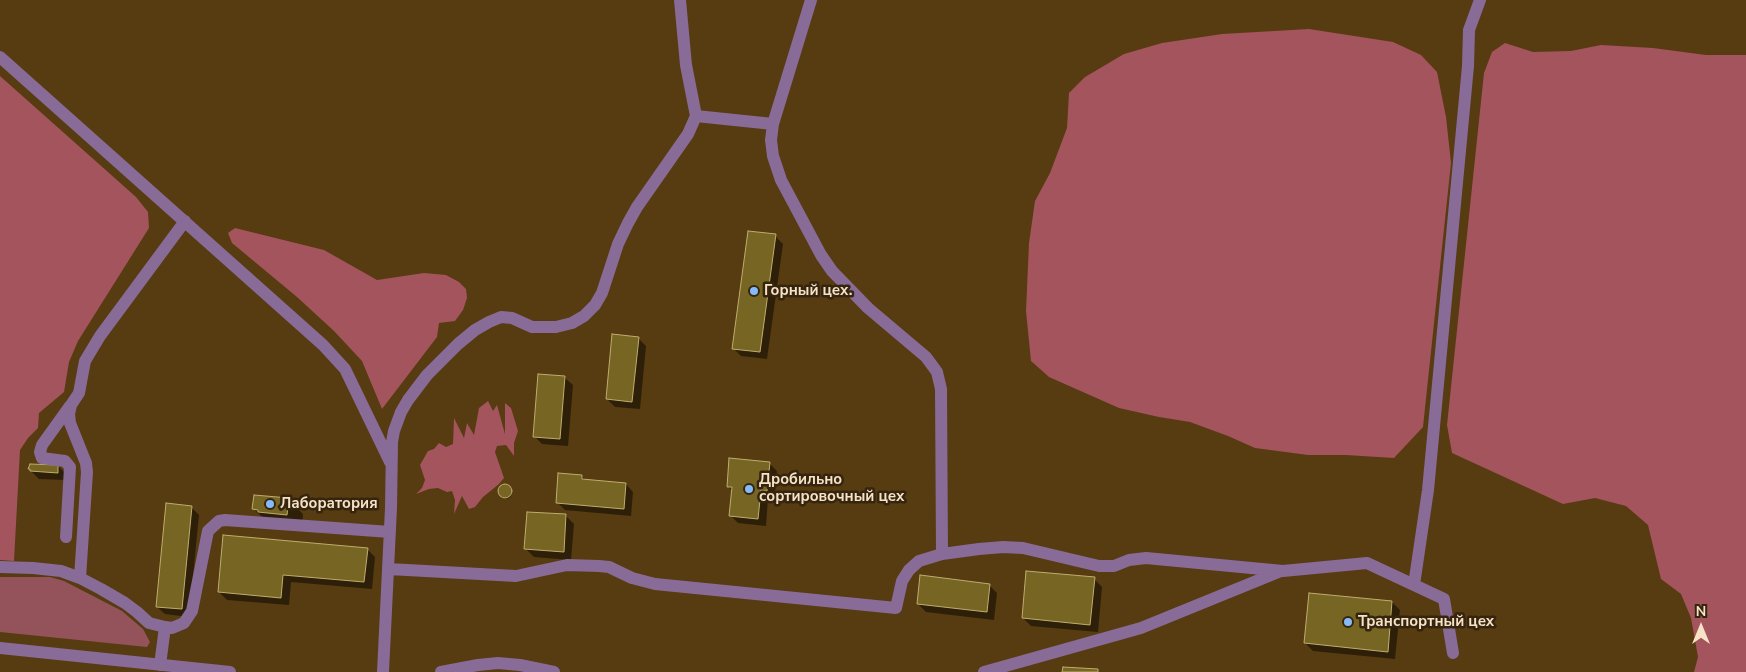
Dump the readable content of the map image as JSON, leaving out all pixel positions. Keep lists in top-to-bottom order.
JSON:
{
  "places": [
    "Горный цех.",
    "Дробильно сортировочный цех",
    "Лаборатория",
    "Транспортный цех"
  ],
  "north": "top"
}
